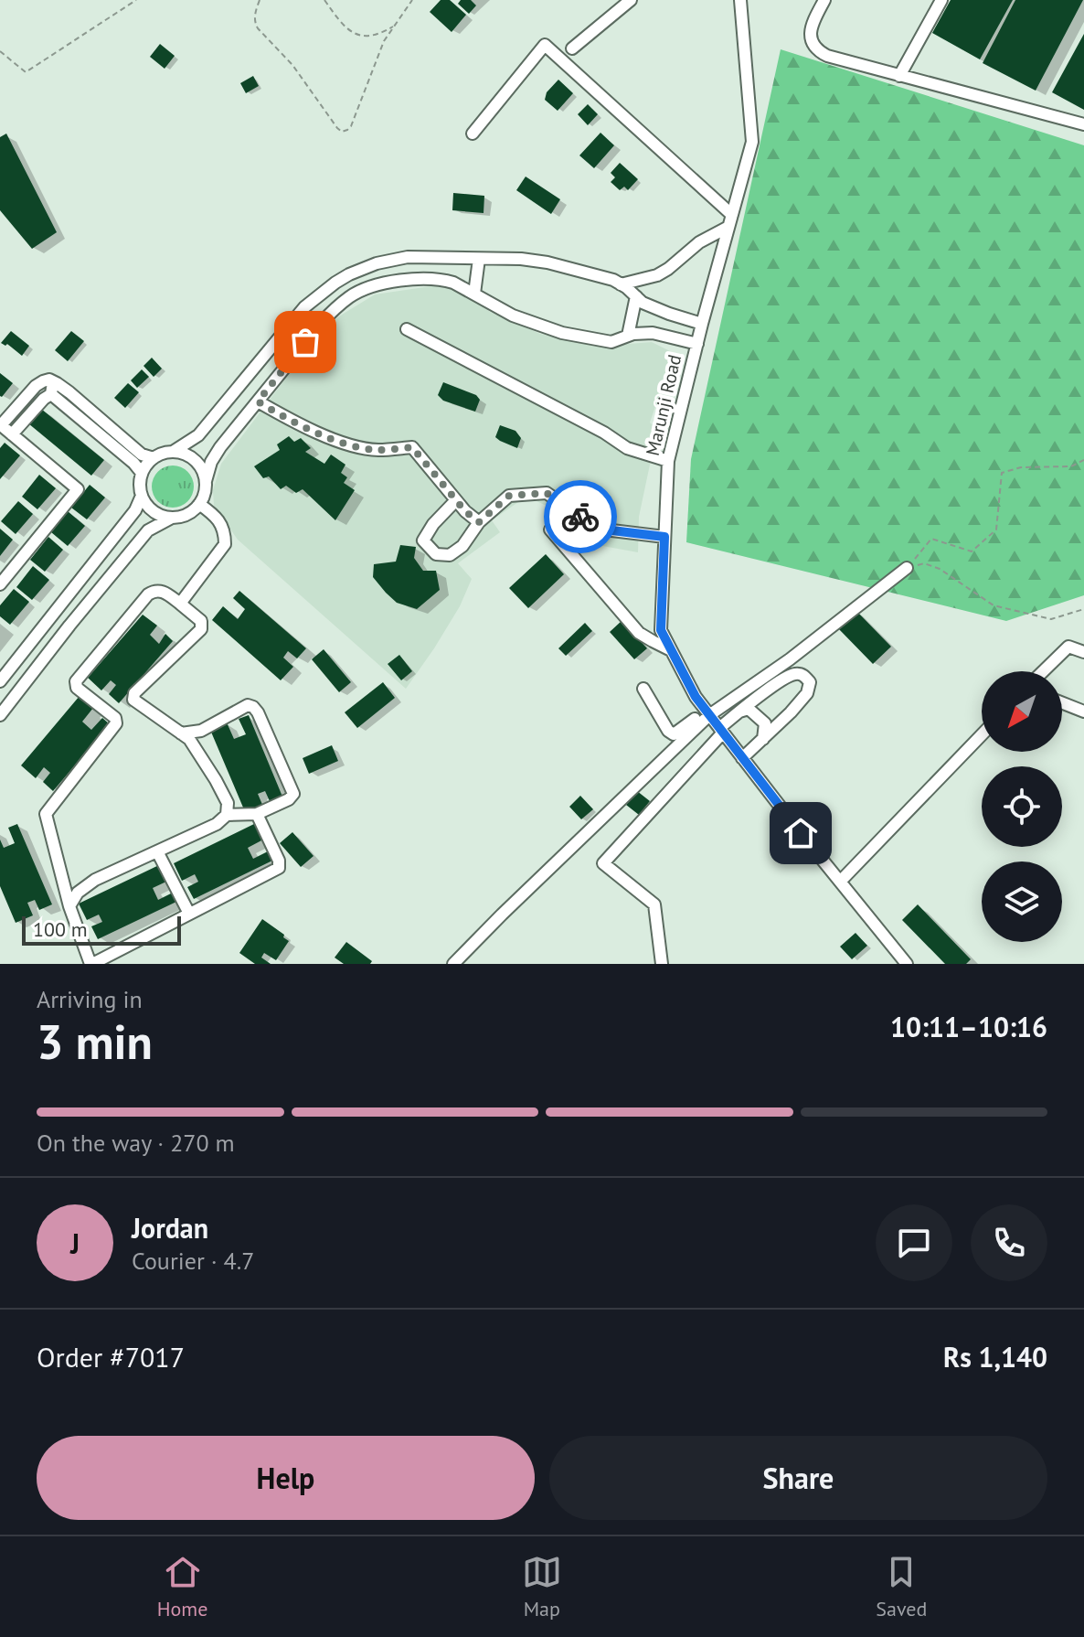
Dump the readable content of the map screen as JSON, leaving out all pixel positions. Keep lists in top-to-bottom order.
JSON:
{
  "streets": {
    "street": ["Marunji Road"]
  },
  "scale_bar": "100 m",
  "north": "bottom left",
  "page": {
    "scale": "100 m",
    "heading": ["3 min", "Arriving in", "10:11–10:16"],
    "panel": [
      "Jordan",
      "Courier · 4.7",
      "Order #7017",
      "Rs 1,140"
    ],
    "bar": "On the way · 270 m",
    "round": "J",
    "buttons": ["Help", "Share"],
    "tabs": ["Home", "Map", "Saved"]
  }
}
